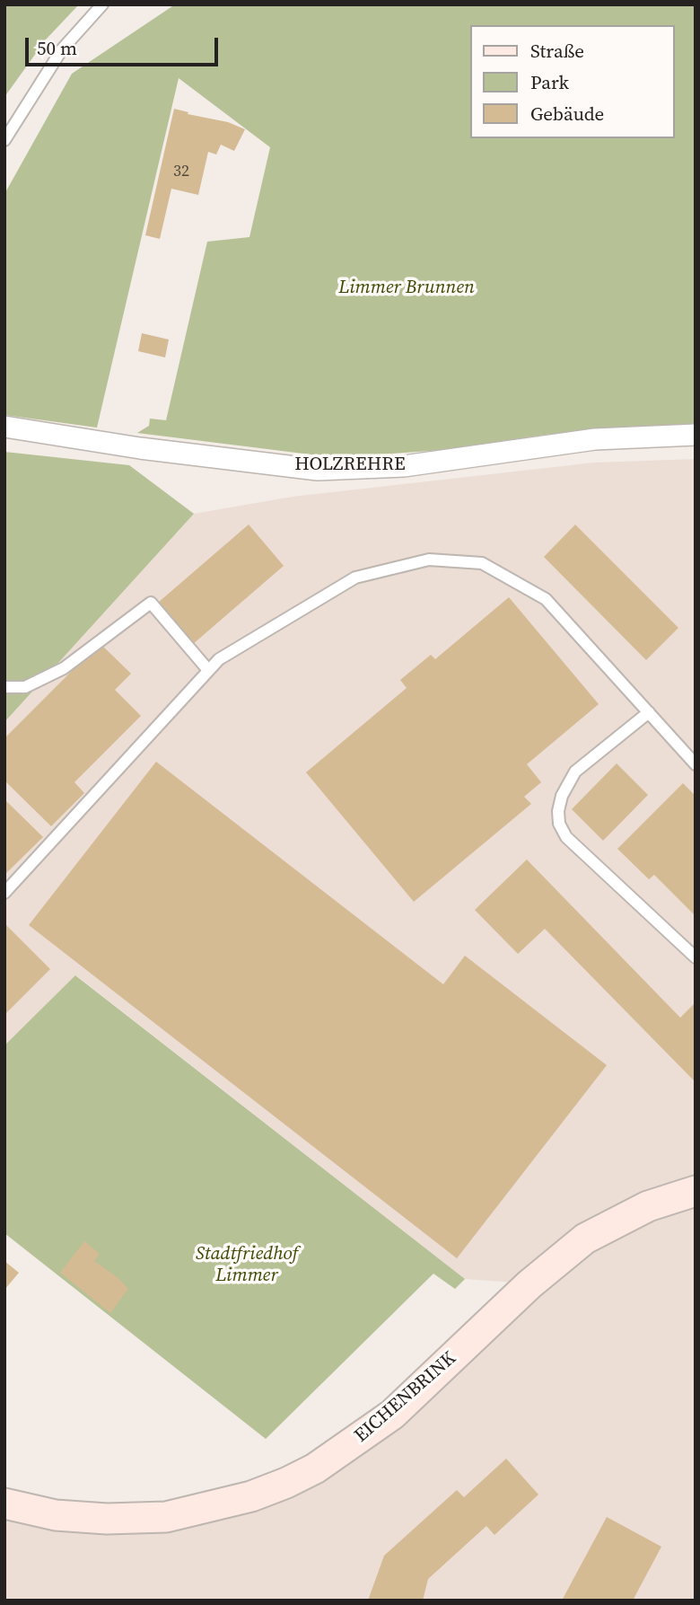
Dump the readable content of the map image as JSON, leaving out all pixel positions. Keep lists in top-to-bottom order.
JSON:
{
  "streets": {
    "main road": ["EICHENBRINK"],
    "street": ["HOLZREHRE"]
  },
  "parks": ["Limmer Brunnen", "Stadtfriedhof Limmer"],
  "house_numbers": ["32"],
  "legend": ["Straße", "Park", "Gebäude"],
  "scale_bar": "50 m"
}
